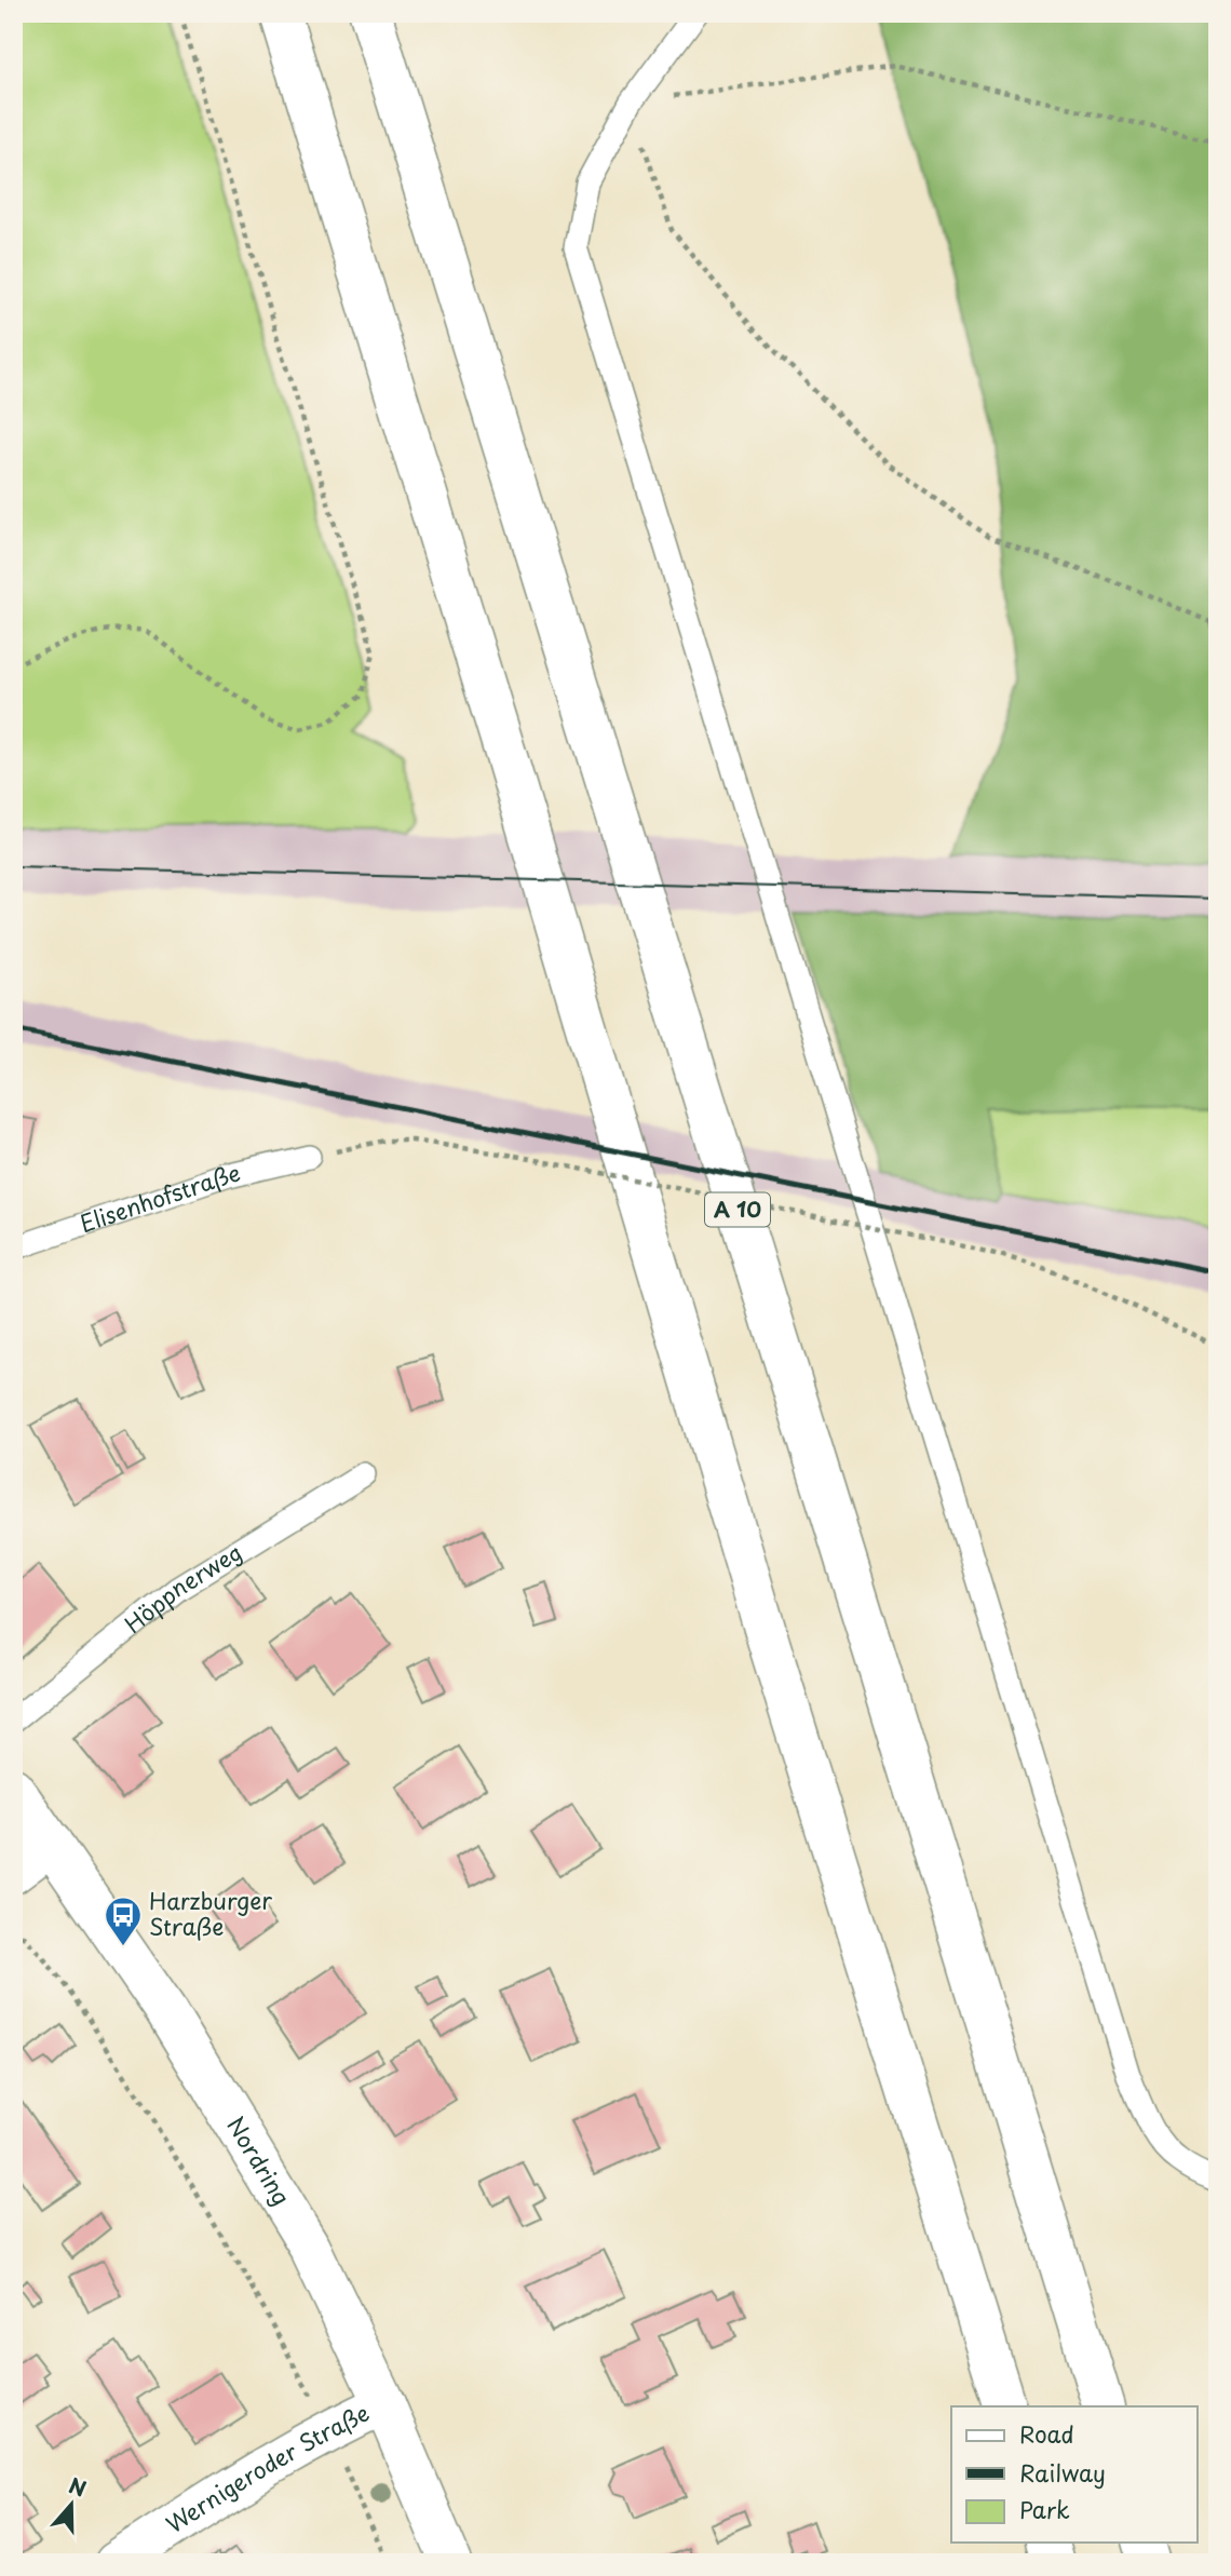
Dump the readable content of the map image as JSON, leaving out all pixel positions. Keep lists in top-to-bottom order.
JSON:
{
  "streets": {
    "main road": ["A 10", "Nordring", "Wernigeroder Straße"],
    "lane": ["Elisenhofstraße", "Höppnerweg"]
  },
  "crossings": [
    ["Nordring", "Wernigeroder Straße"]
  ],
  "places": {
    "bus stop": ["Harzburger Straße"]
  },
  "legend": ["Road", "Railway", "Park"],
  "north": "top"
}
